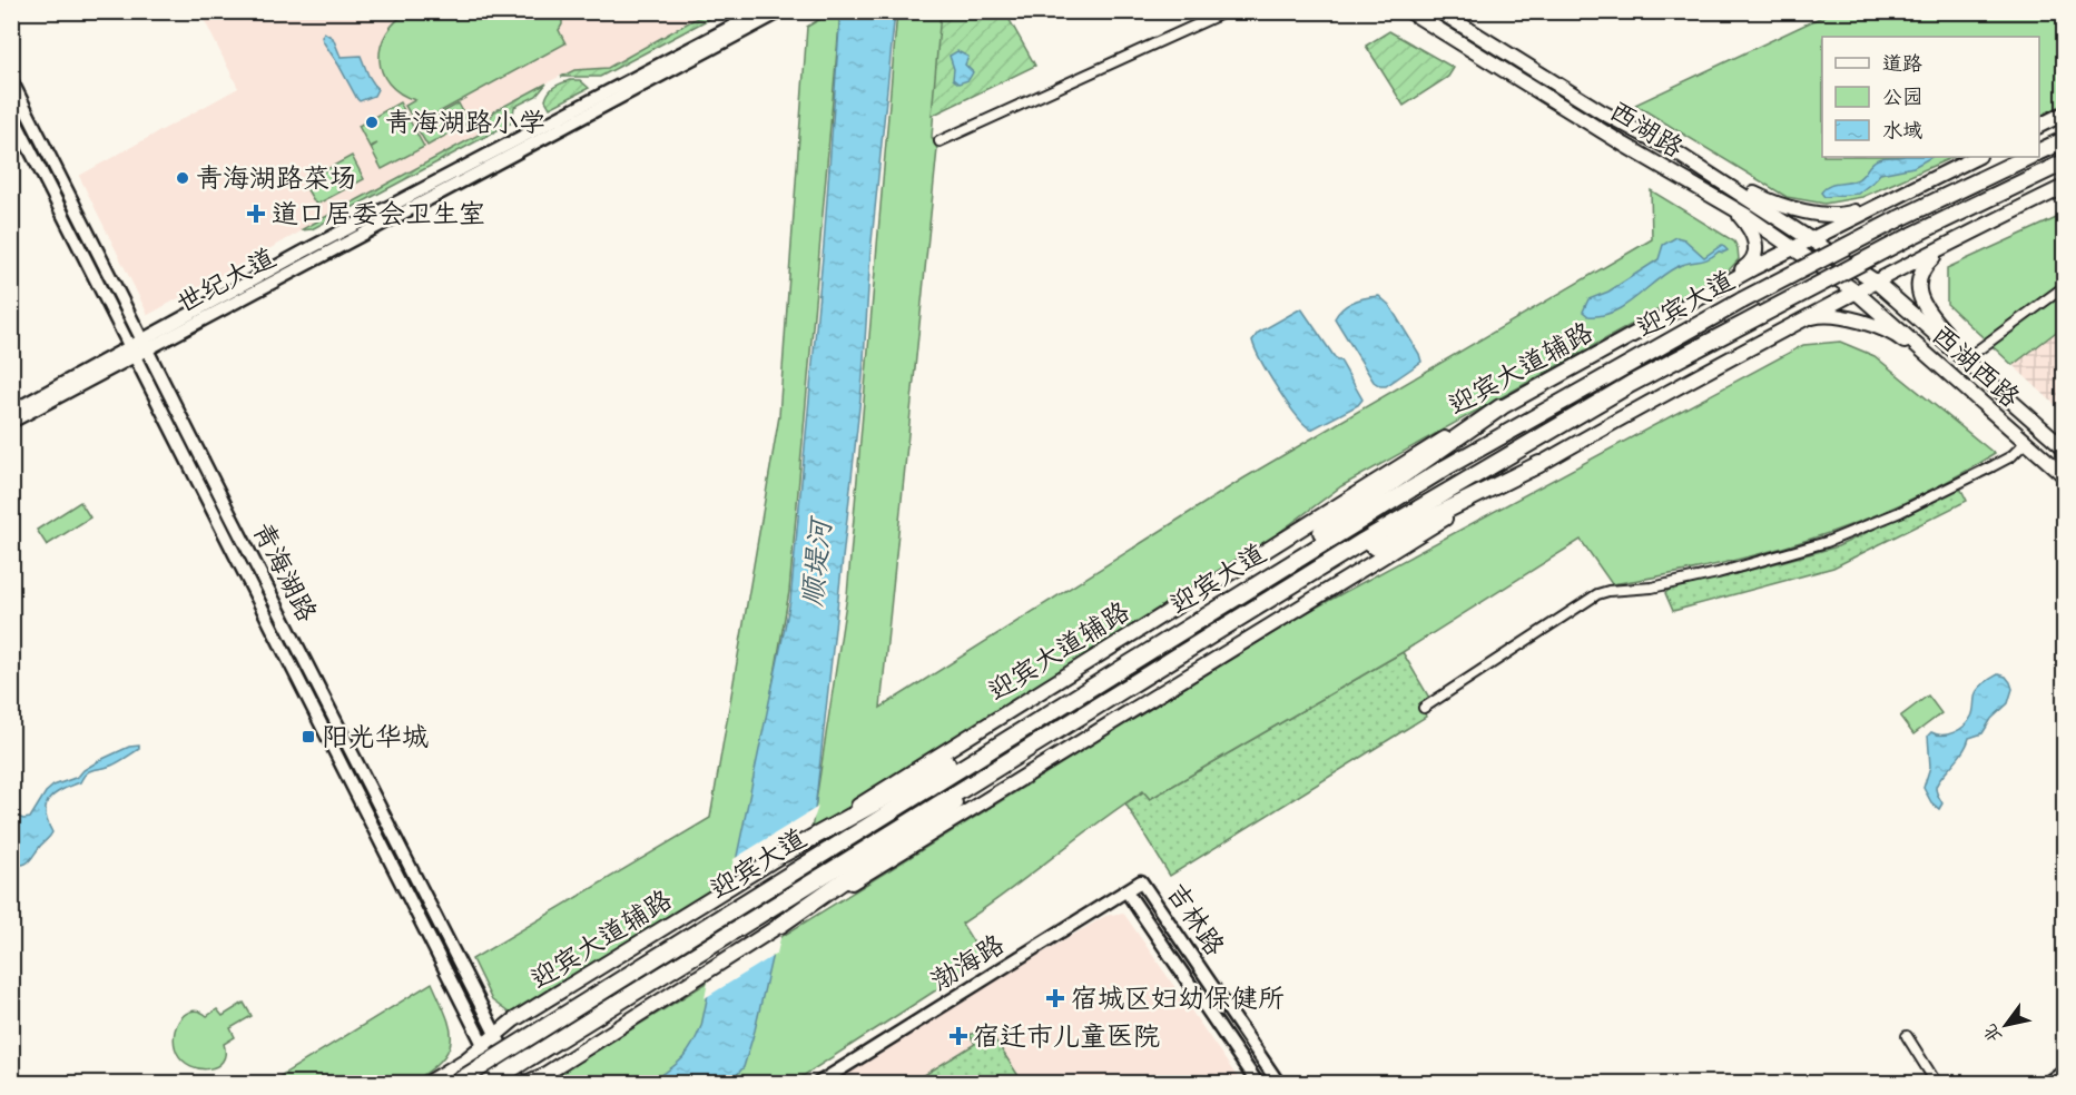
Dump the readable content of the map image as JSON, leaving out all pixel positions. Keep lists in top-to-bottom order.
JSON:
{
  "streets": {
    "highway": ["迎宾大道"],
    "main road": [
      "西湖路",
      "世纪大道",
      "西湖西路",
      "迎宾大道辅路",
      "青海湖路",
      "吉林路",
      "渤海路"
    ]
  },
  "crossings": [
    ["西湖路", "西湖西路"],
    ["西湖路", "迎宾大道辅路"],
    ["世纪大道", "青海湖路"],
    ["迎宾大道辅路", "青海湖路"],
    ["吉林路", "渤海路"]
  ],
  "water": ["顺堤河"],
  "places": {
    "other": ["青海湖路小学", "青海湖路菜场"],
    "health": ["道口居委会卫生室", "宿城区妇幼保健所", "宿迁市儿童医院"],
    "transit": ["阳光华城"]
  },
  "legend": ["道路", "公园", "水域"],
  "north": "bottom left"
}
